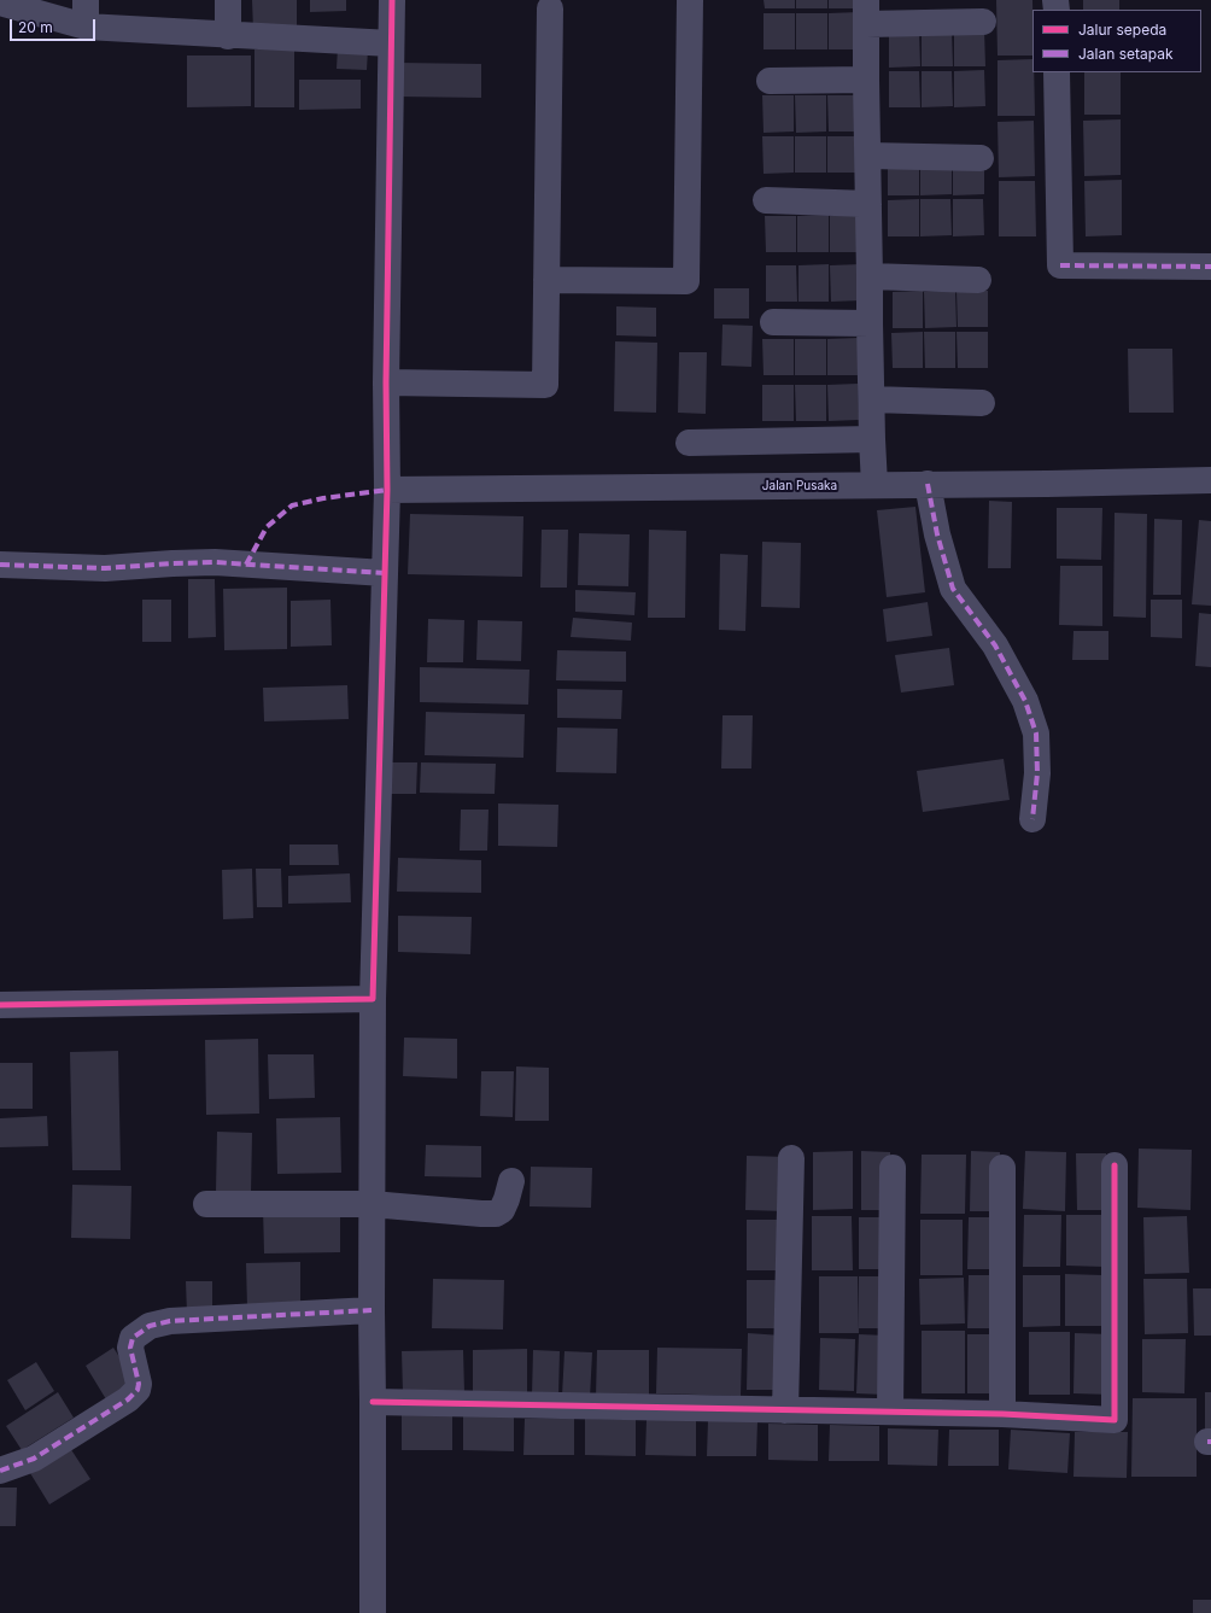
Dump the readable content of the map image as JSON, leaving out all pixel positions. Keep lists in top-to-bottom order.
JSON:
{
  "streets": {
    "street": ["Jalan Pusaka"]
  },
  "legend": ["Jalur sepeda", "Jalan setapak"],
  "scale_bar": "20 m"
}
